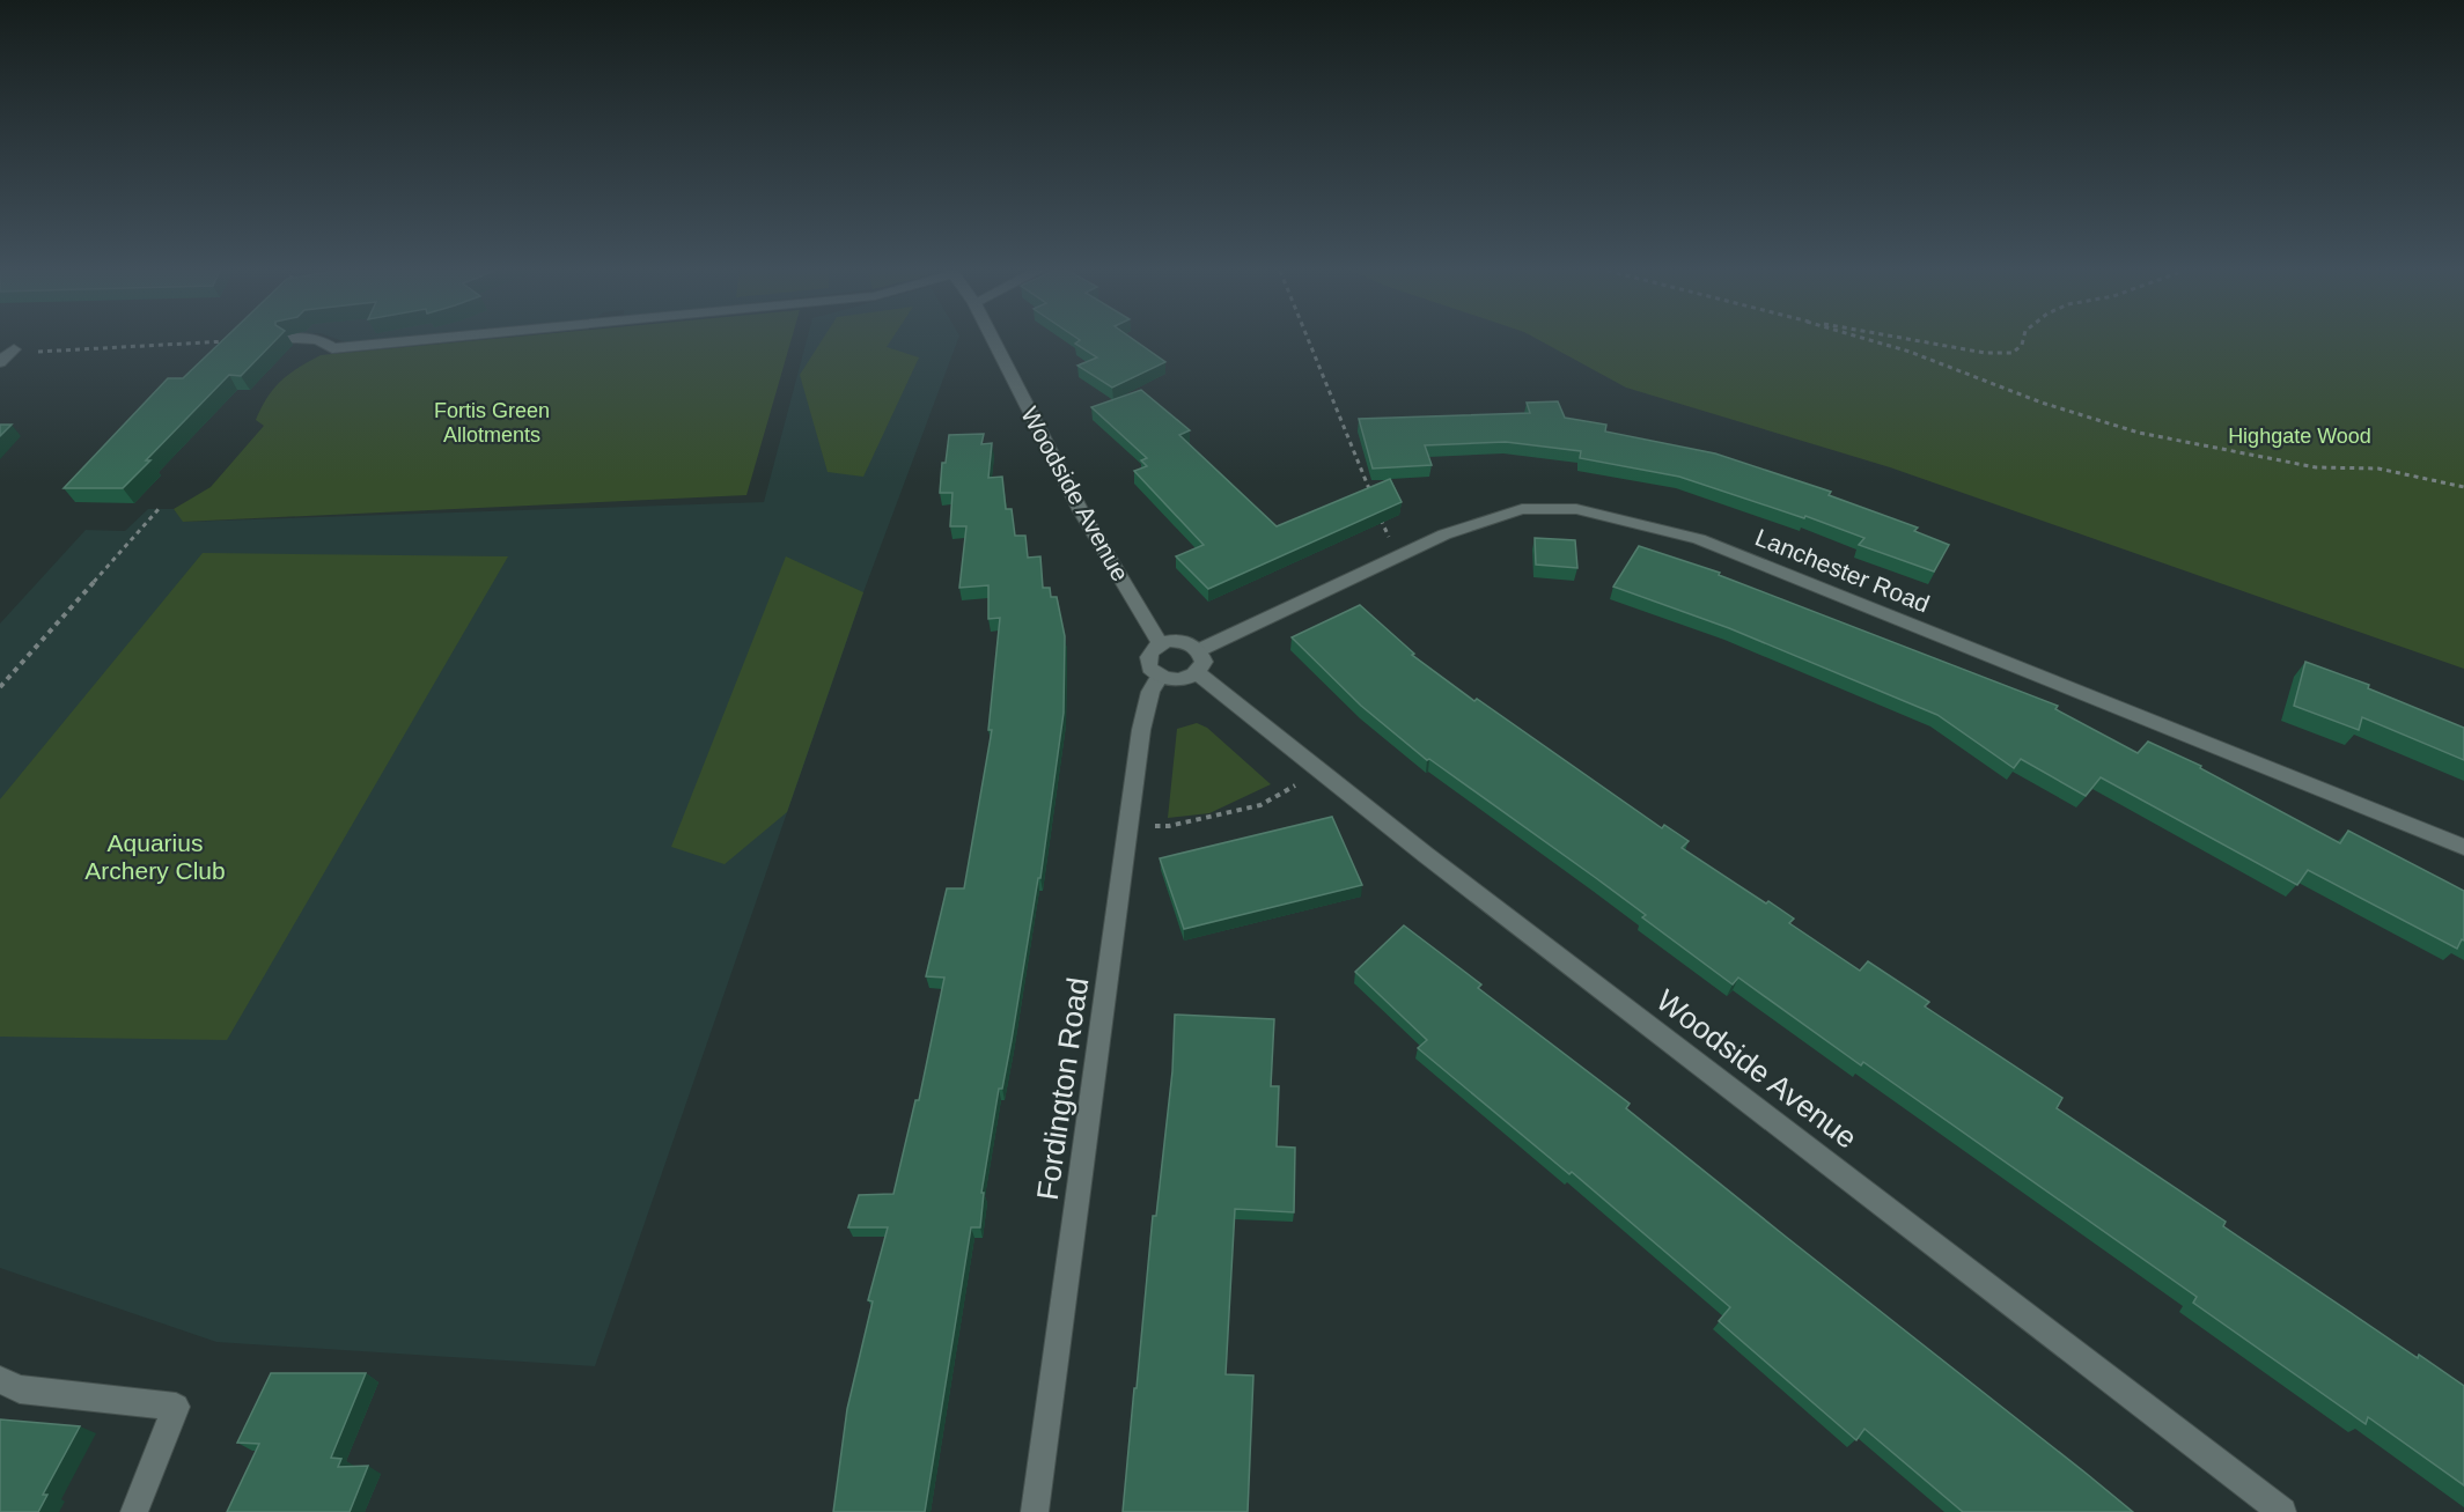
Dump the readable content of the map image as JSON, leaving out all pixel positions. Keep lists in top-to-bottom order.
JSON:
{
  "streets": {
    "street": ["Woodside Avenue", "Lanchester Road", "Fordington Road"]
  },
  "crossings": [
    ["Woodside Avenue", "Lanchester Road"],
    ["Woodside Avenue", "Fordington Road"],
    ["Lanchester Road", "Fordington Road"]
  ],
  "parks": ["Fortis Green Allotments", "Highgate Wood", "Aquarius Archery Club"]
}
